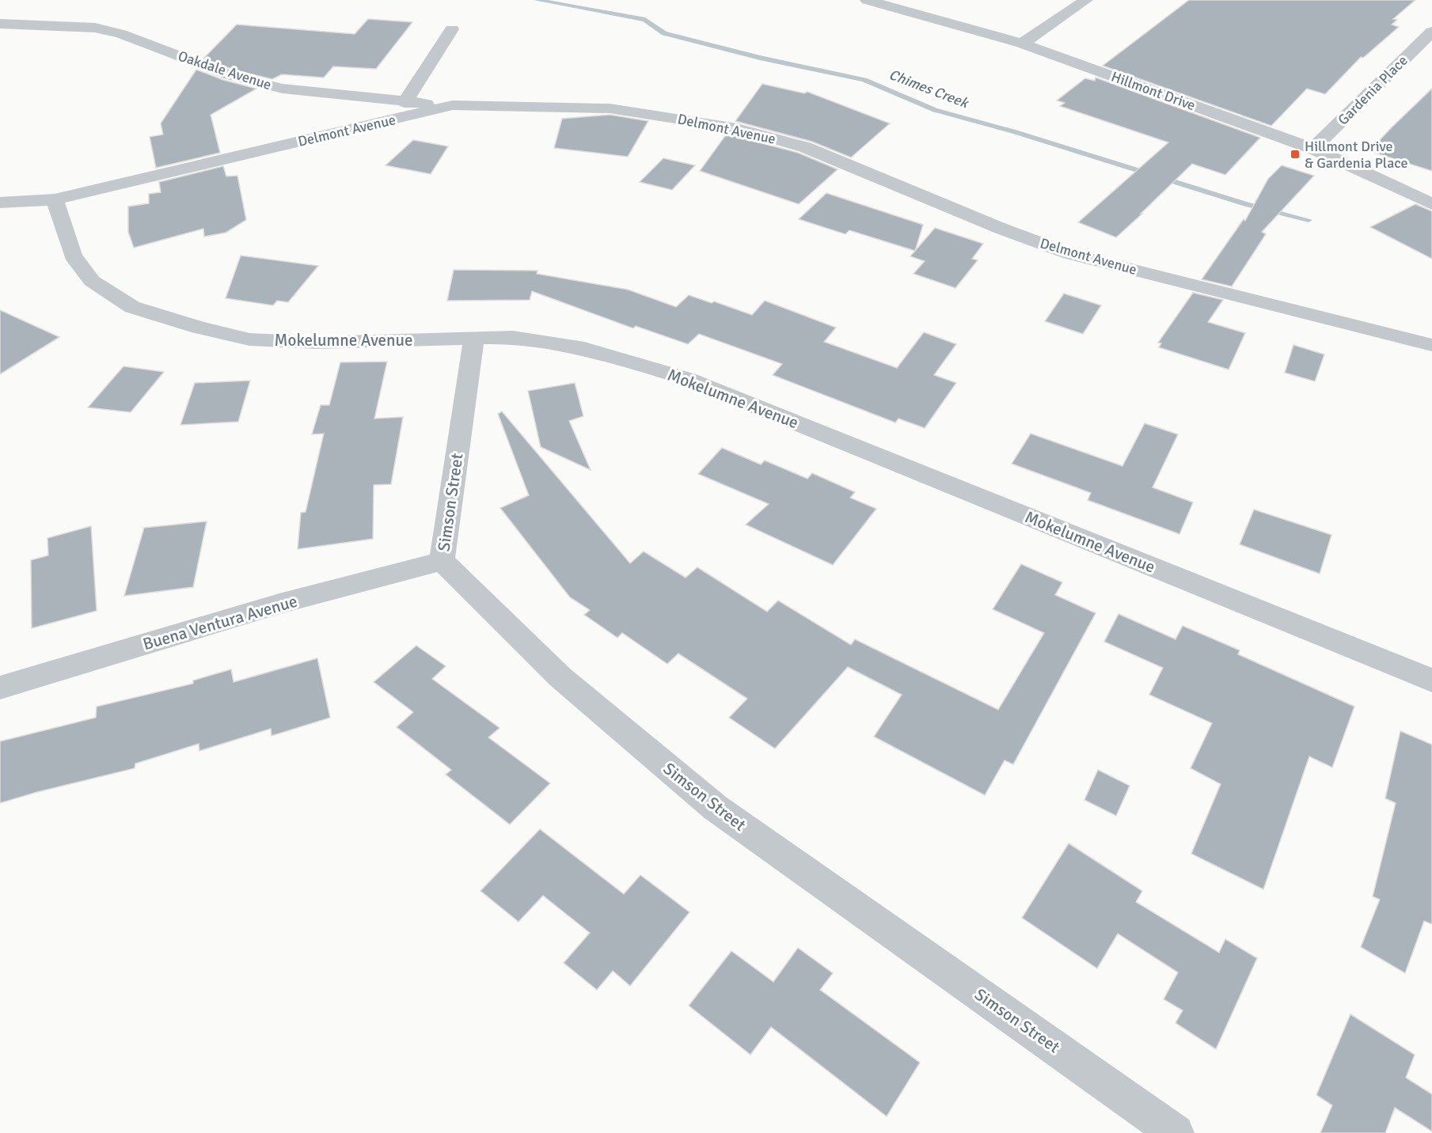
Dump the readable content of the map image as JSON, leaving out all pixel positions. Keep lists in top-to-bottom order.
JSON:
{
  "streets": {
    "street": [
      "Oakdale Avenue",
      "Gardenia Place",
      "Hillmont Drive",
      "Delmont Avenue",
      "Mokelumne Avenue",
      "Simson Street",
      "Buena Ventura Avenue"
    ]
  },
  "crossings": [
    ["Oakdale Avenue", "Delmont Avenue"],
    ["Gardenia Place", "Hillmont Drive"],
    ["Delmont Avenue", "Mokelumne Avenue"],
    ["Mokelumne Avenue", "Simson Street"],
    ["Simson Street", "Buena Ventura Avenue"]
  ],
  "water": ["Chimes Creek"],
  "places": {
    "transit": ["Hillmont Drive & Gardenia Place"]
  }
}
